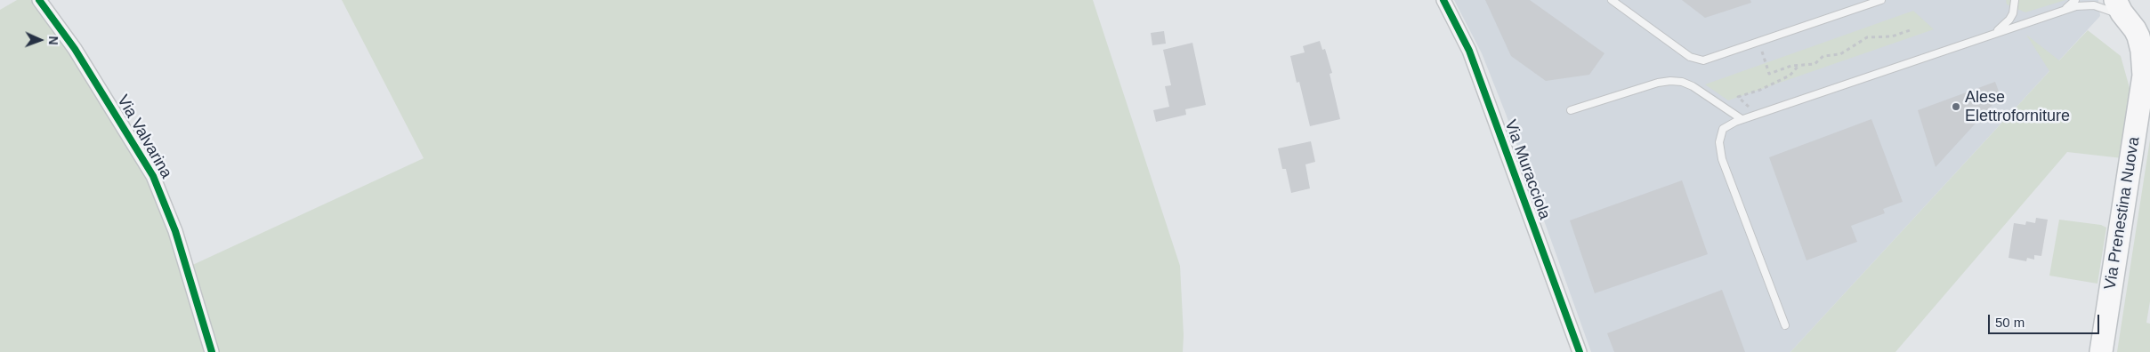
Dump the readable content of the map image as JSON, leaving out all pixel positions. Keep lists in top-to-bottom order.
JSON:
{
  "streets": {
    "main road": ["Via Prenestina Nuova"],
    "street": ["Via Valvarina", "Via Muracciola"]
  },
  "places": ["Alese Elettroforniture"],
  "scale_bar": "50 m",
  "north": "right"
}
